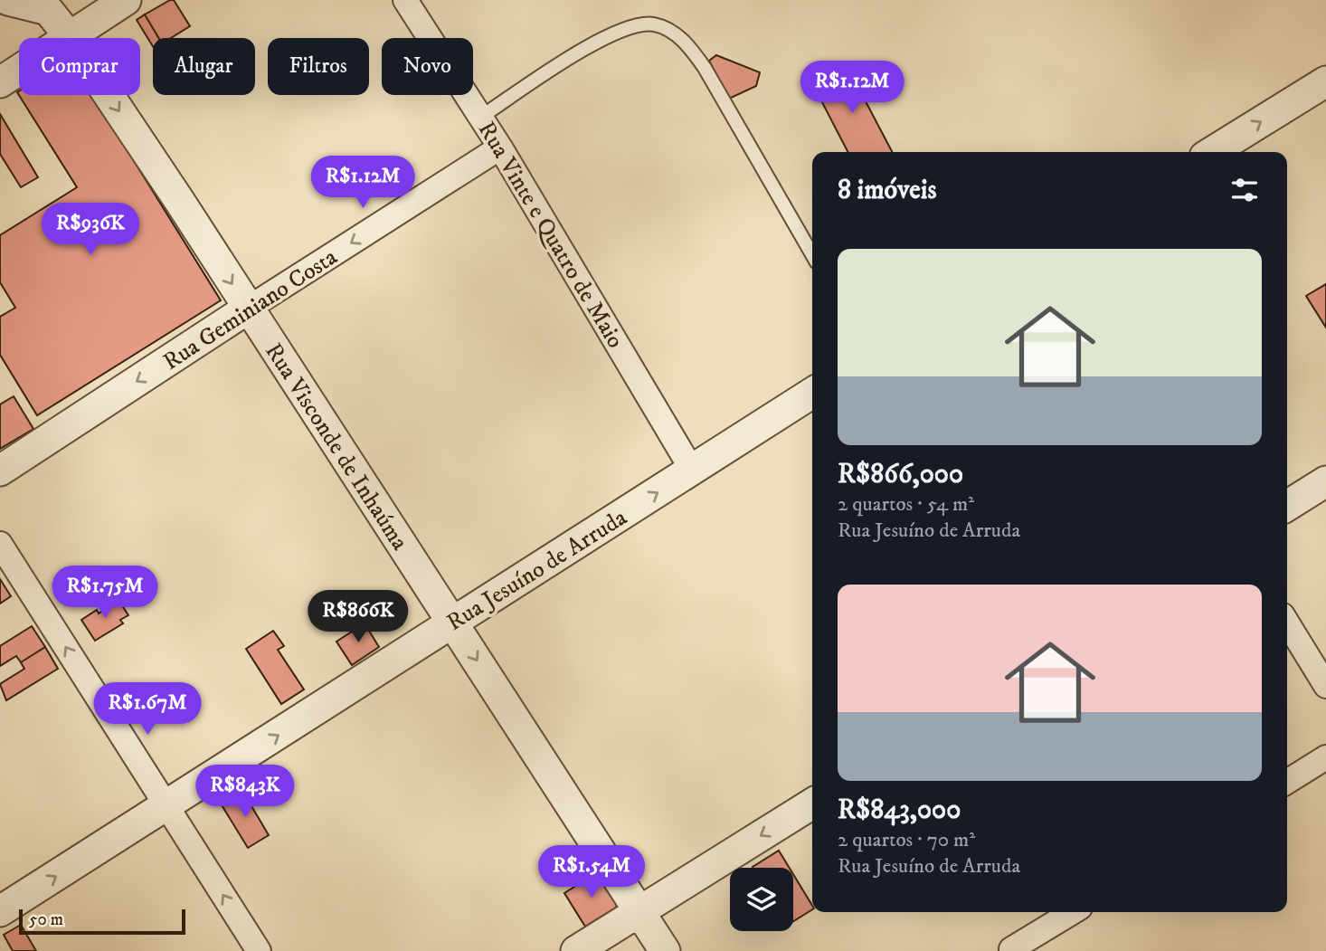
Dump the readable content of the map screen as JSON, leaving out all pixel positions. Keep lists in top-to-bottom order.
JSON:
{
  "streets": {
    "street": [
      "Rua Vinte e Quatro de Maio",
      "Rua Geminiano Costa",
      "Rua Visconde de Inhaúma",
      "Rua Jesuíno de Arruda"
    ]
  },
  "crossings": [
    ["Rua Vinte e Quatro de Maio", "Rua Geminiano Costa"],
    ["Rua Vinte e Quatro de Maio", "Rua Jesuíno de Arruda"],
    ["Rua Geminiano Costa", "Rua Visconde de Inhaúma"],
    ["Rua Visconde de Inhaúma", "Rua Jesuíno de Arruda"]
  ],
  "one_way": ["Rua Geminiano Costa", "Rua Visconde de Inhaúma", "Rua Jesuíno de Arruda"],
  "scale_bar": "50 m",
  "page": {
    "chip": [
      "Comprar",
      "Alugar",
      "Filtros",
      "Novo"
    ],
    "price": [
      "R$1.12M",
      "R$1.12M",
      "R$936K",
      "R$1.75M",
      "R$866K",
      "R$1.67M",
      "R$843K",
      "R$1.54M"
    ],
    "heading": "8 imóveis",
    "list": [
      {
        "name": "R$866,000",
        "note": "2 quartos · 54 m² · Rua Jesuíno de Arruda"
      },
      {
        "name": "R$843,000",
        "note": "2 quartos · 70 m² · Rua Jesuíno de Arruda"
      }
    ],
    "scale": "50 m"
  }
}
